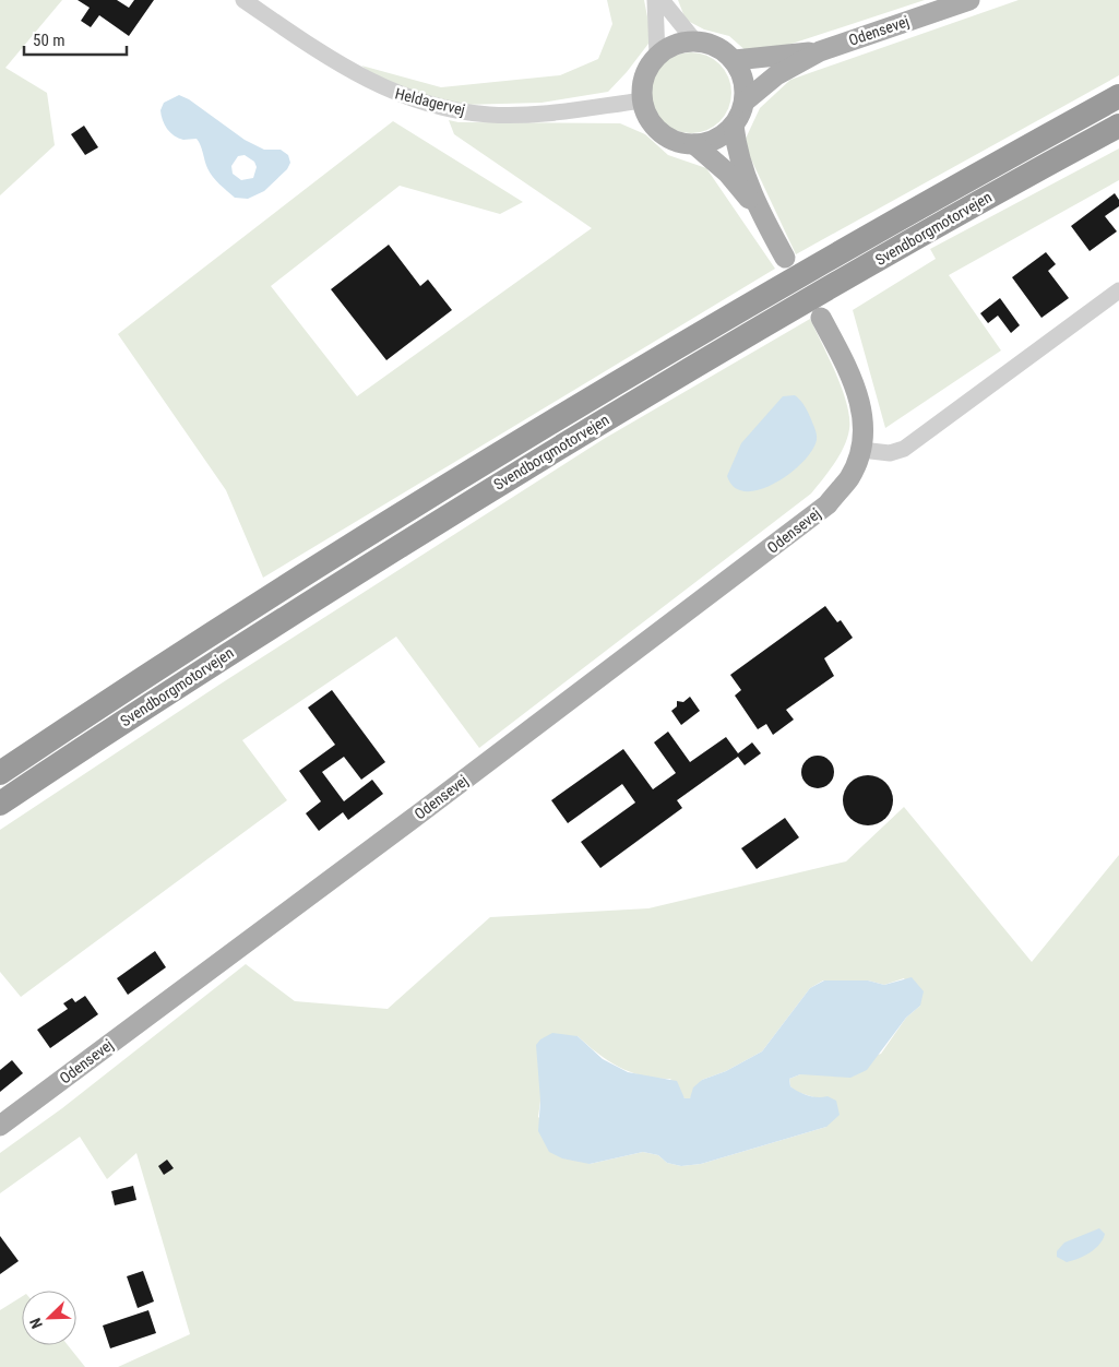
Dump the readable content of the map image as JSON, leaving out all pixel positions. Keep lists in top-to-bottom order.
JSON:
{
  "streets": {
    "highway": ["Svendborgmotorvejen"],
    "main road": ["Odensevej"],
    "street": ["Heldagervej"]
  },
  "crossings": [
    ["Odensevej", "Heldagervej"]
  ],
  "scale_bar": "50 m",
  "north": "bottom left"
}
